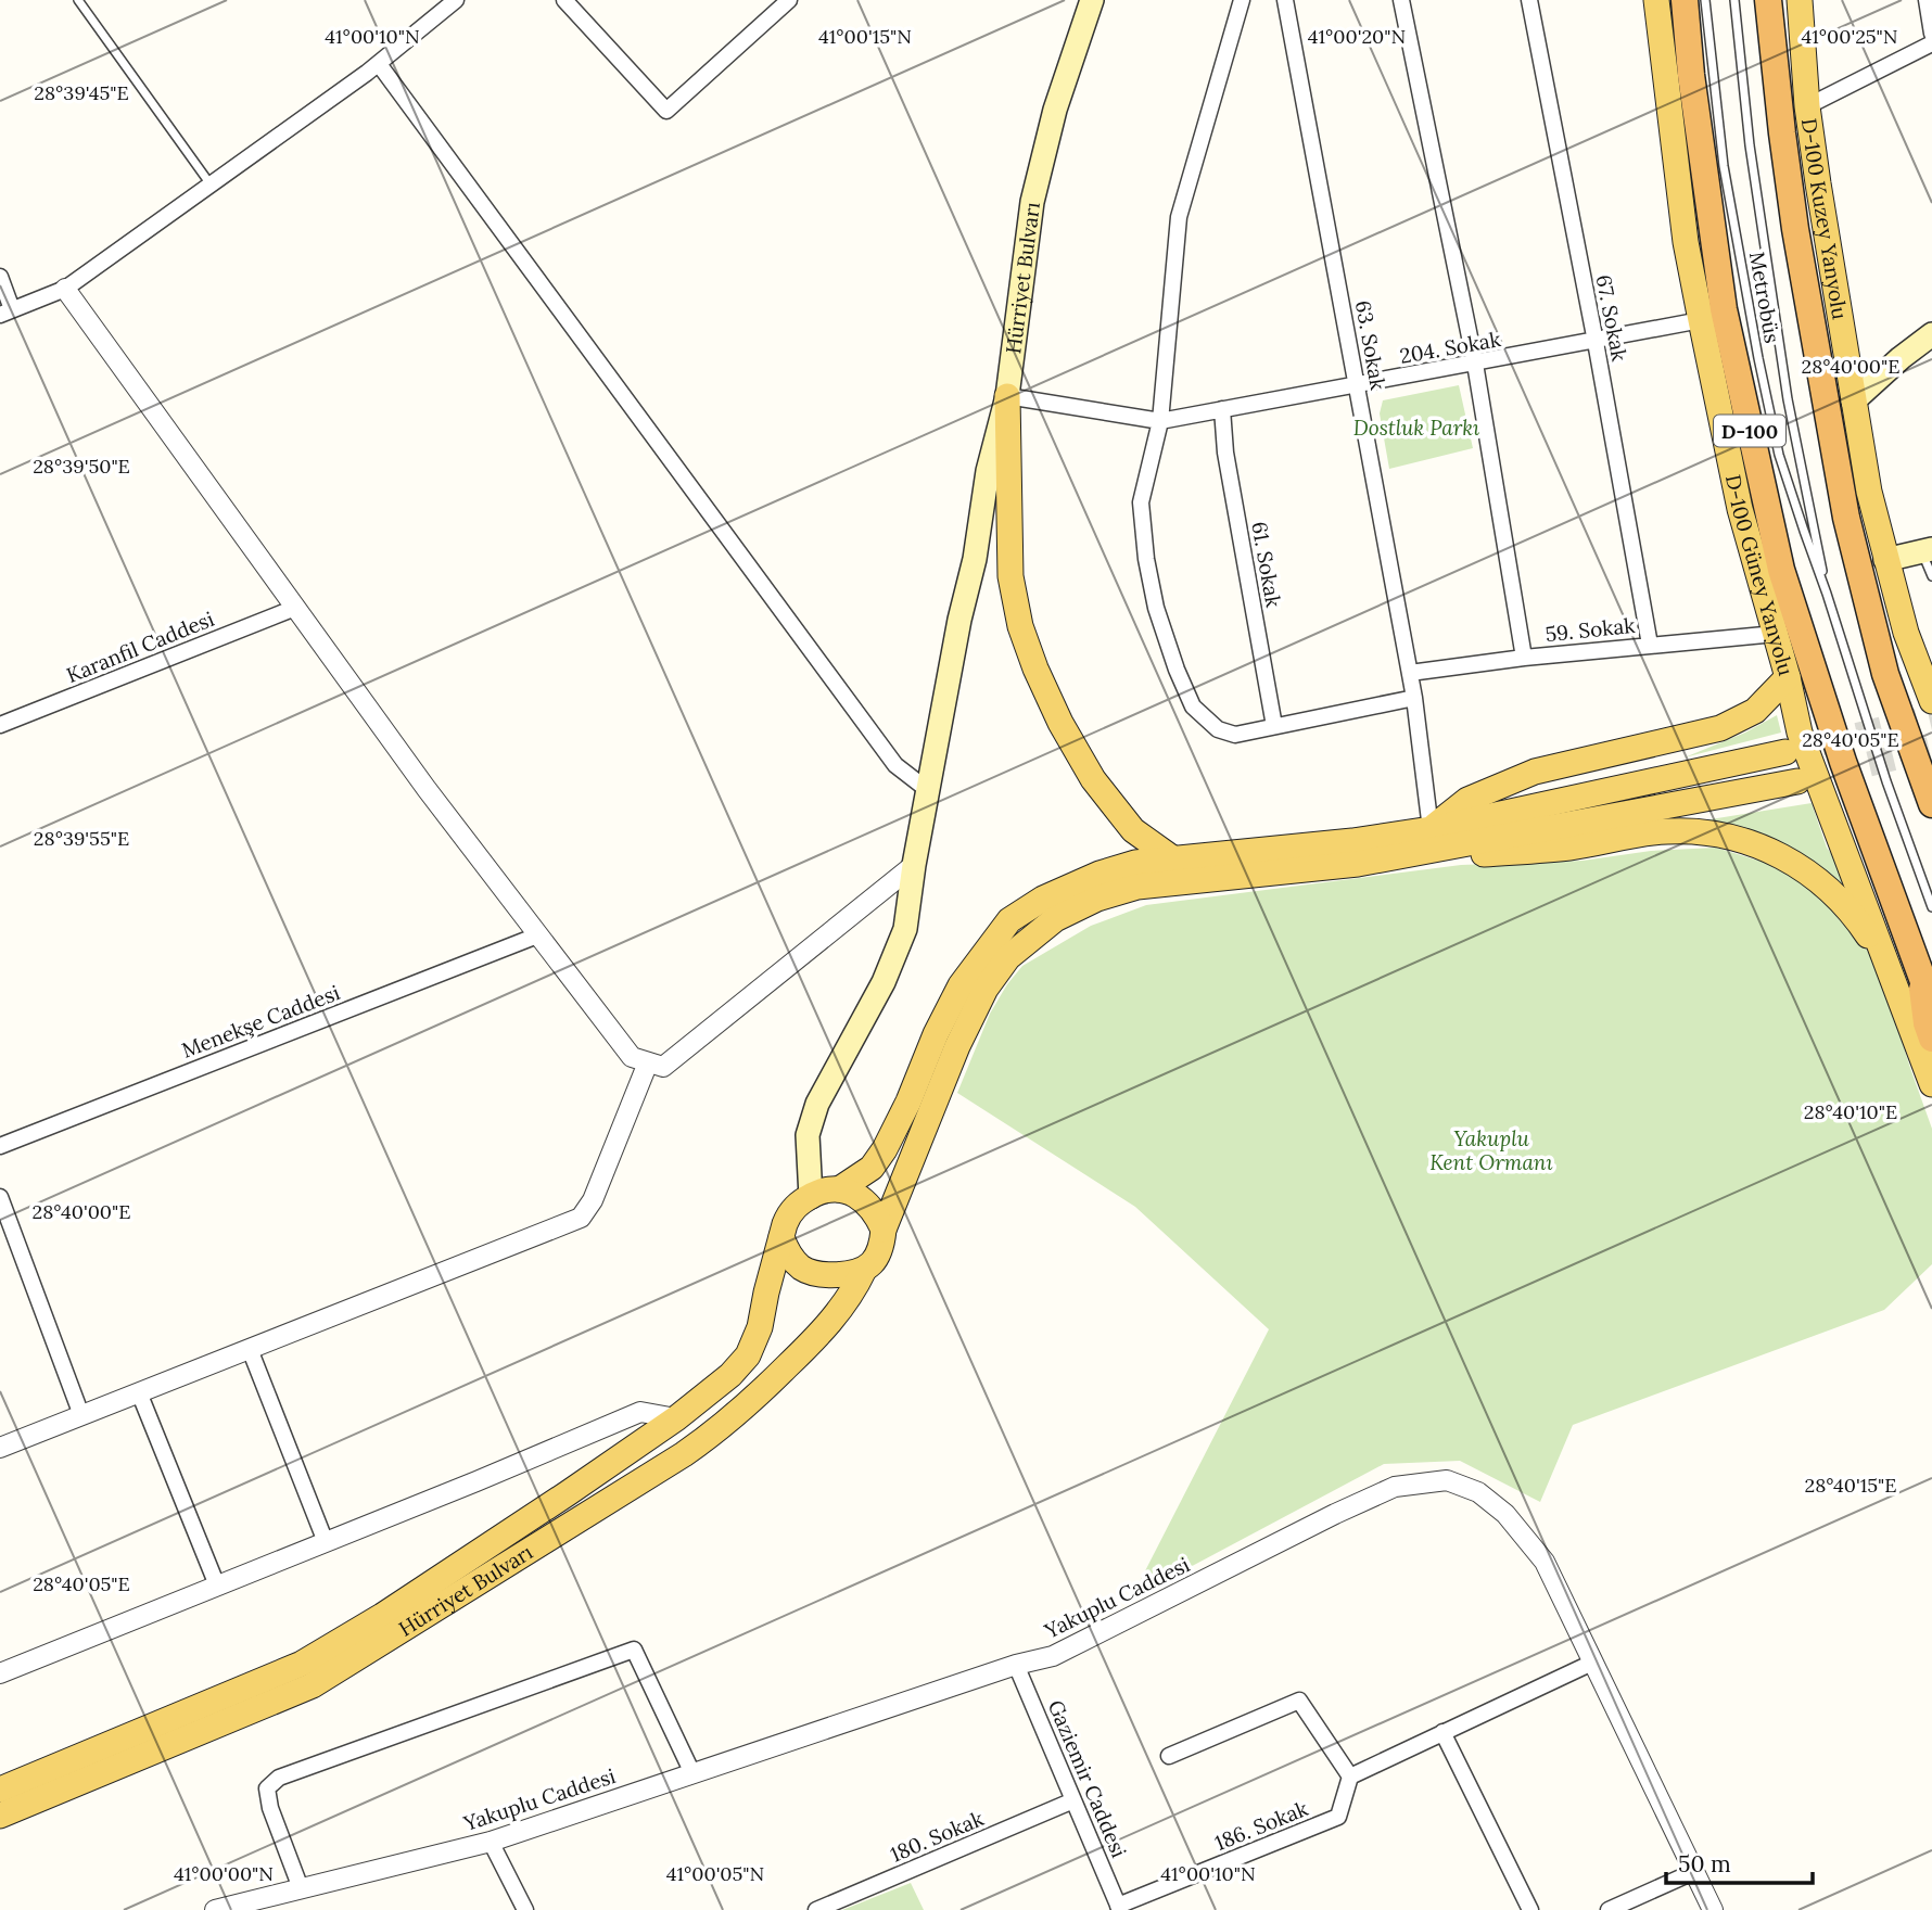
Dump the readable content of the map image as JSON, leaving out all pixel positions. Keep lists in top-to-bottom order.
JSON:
{
  "streets": {
    "highway": ["D-100"],
    "main road": ["D-100 Kuzey Yanyolu", "Hürriyet Bulvarı", "D-100 Güney Yanyolu"],
    "street": [
      "67. Sokak",
      "63. Sokak",
      "204. Sokak",
      "61. Sokak",
      "59. Sokak",
      "Karanfil Caddesi",
      "Menekşe Caddesi",
      "Yakuplu Caddesi",
      "Gaziemir Caddesi",
      "186. Sokak",
      "180. Sokak"
    ],
    "lane": ["Metrobüs"]
  },
  "crossings": [
    ["67. Sokak", "204. Sokak"],
    ["67. Sokak", "59. Sokak"],
    ["63. Sokak", "204. Sokak"],
    ["63. Sokak", "59. Sokak"],
    ["204. Sokak", "61. Sokak"],
    ["204. Sokak", "D-100 Güney Yanyolu"],
    ["D-100 Güney Yanyolu", "59. Sokak"],
    ["Yakuplu Caddesi", "Gaziemir Caddesi"],
    ["Gaziemir Caddesi", "186. Sokak"],
    ["Gaziemir Caddesi", "180. Sokak"]
  ],
  "parks": ["Dostluk Parkı", "Yakuplu Kent Ormanı"],
  "scale_bar": "50 m",
  "coordinates": [
    "41°00'20\"N",
    "41°00'10\"N",
    "41°00'15\"N",
    "41°00'25\"N",
    "28°39'45\"E",
    "28°40'00\"E",
    "28°39'50\"E",
    "28°40'05\"E",
    "28°39'55\"E",
    "28°40'10\"E",
    "28°40'15\"E",
    "41°00'00\"N",
    "41°00'05\"N"
  ]
}
